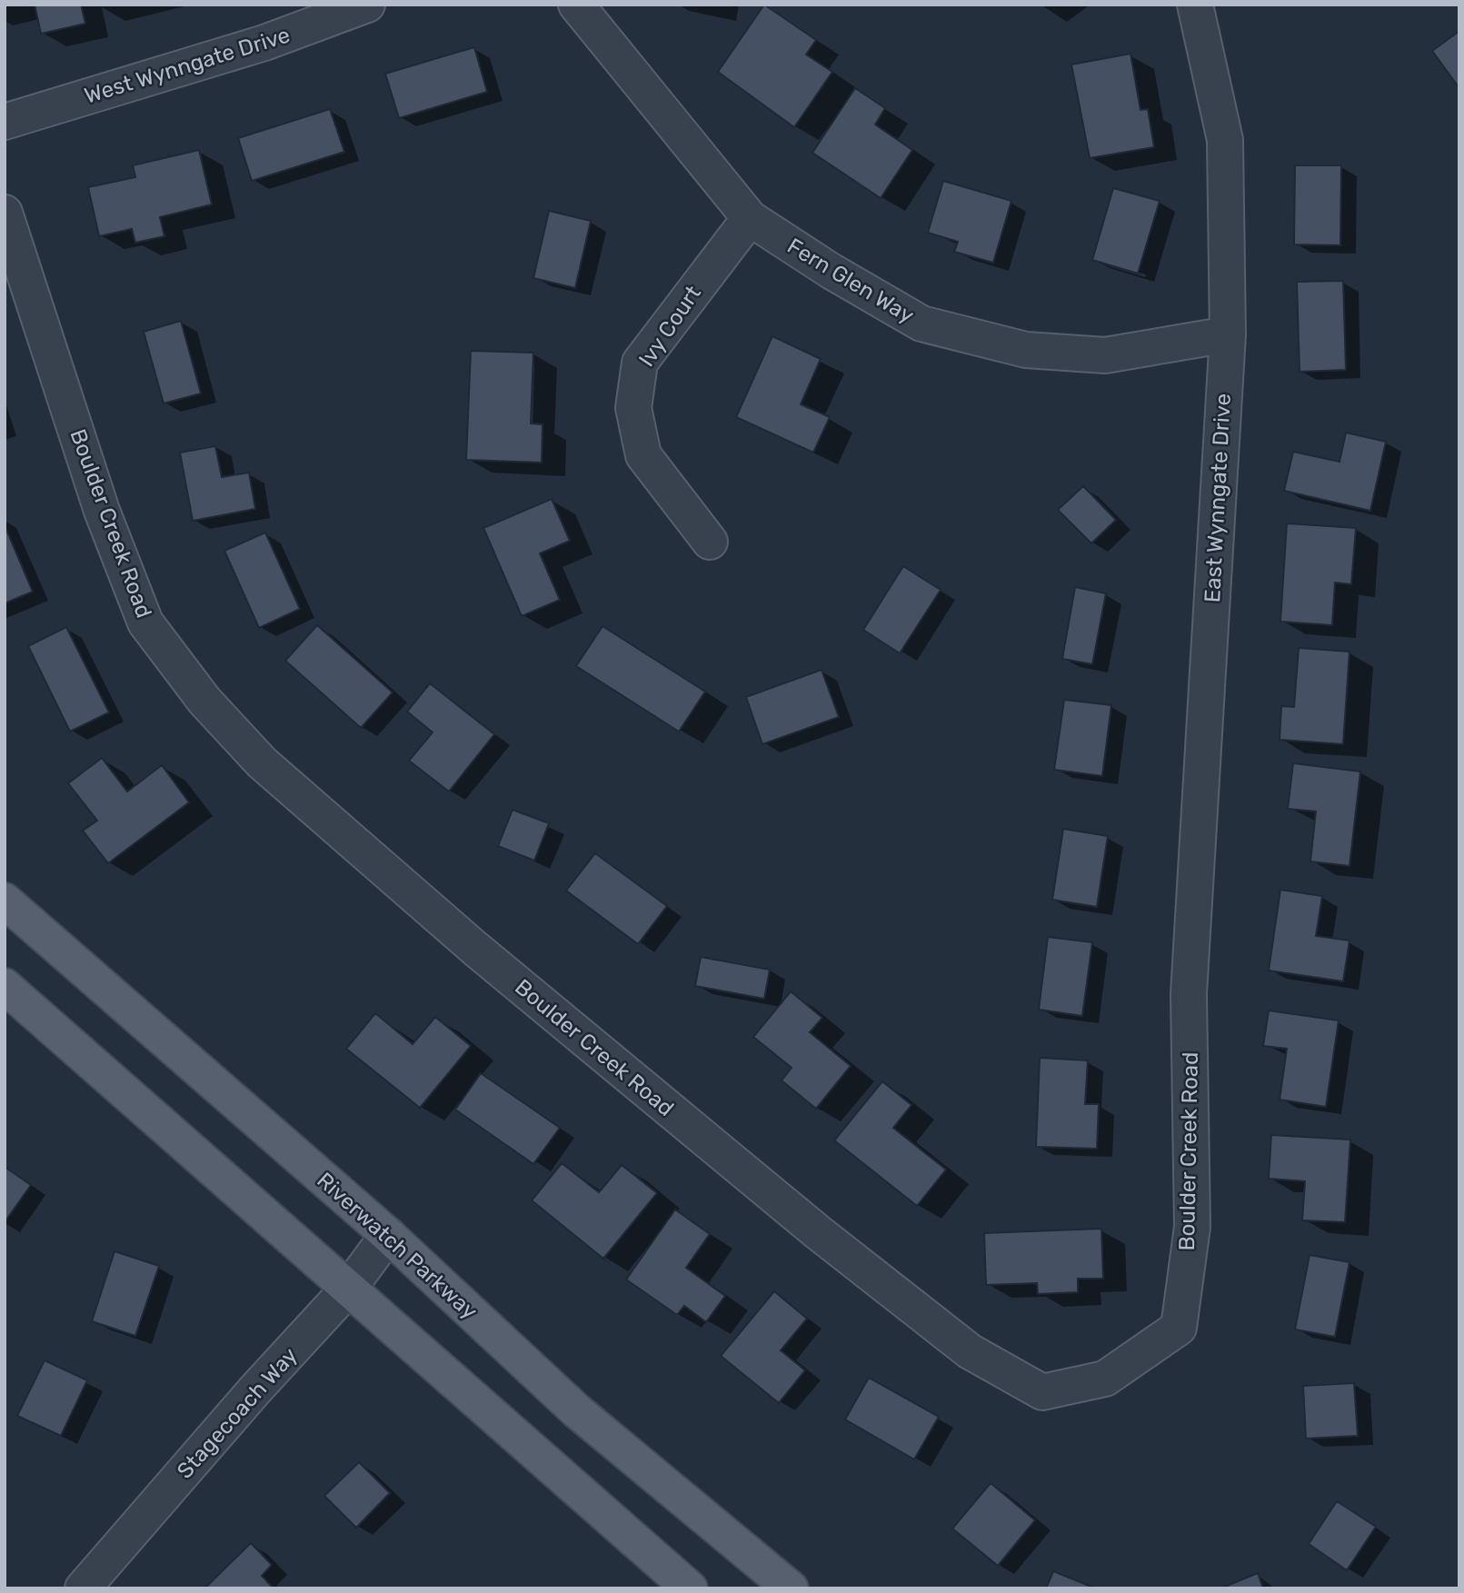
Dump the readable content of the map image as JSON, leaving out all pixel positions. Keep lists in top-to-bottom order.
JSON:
{
  "streets": {
    "main road": ["Riverwatch Parkway"],
    "street": [
      "West Wynngate Drive",
      "Fern Glen Way",
      "Ivy Court",
      "East Wynngate Drive",
      "Boulder Creek Road",
      "Stagecoach Way"
    ]
  },
  "crossings": [
    ["Fern Glen Way", "Ivy Court"],
    ["Fern Glen Way", "East Wynngate Drive"],
    ["East Wynngate Drive", "Boulder Creek Road"],
    ["Riverwatch Parkway", "Stagecoach Way"]
  ]
}
